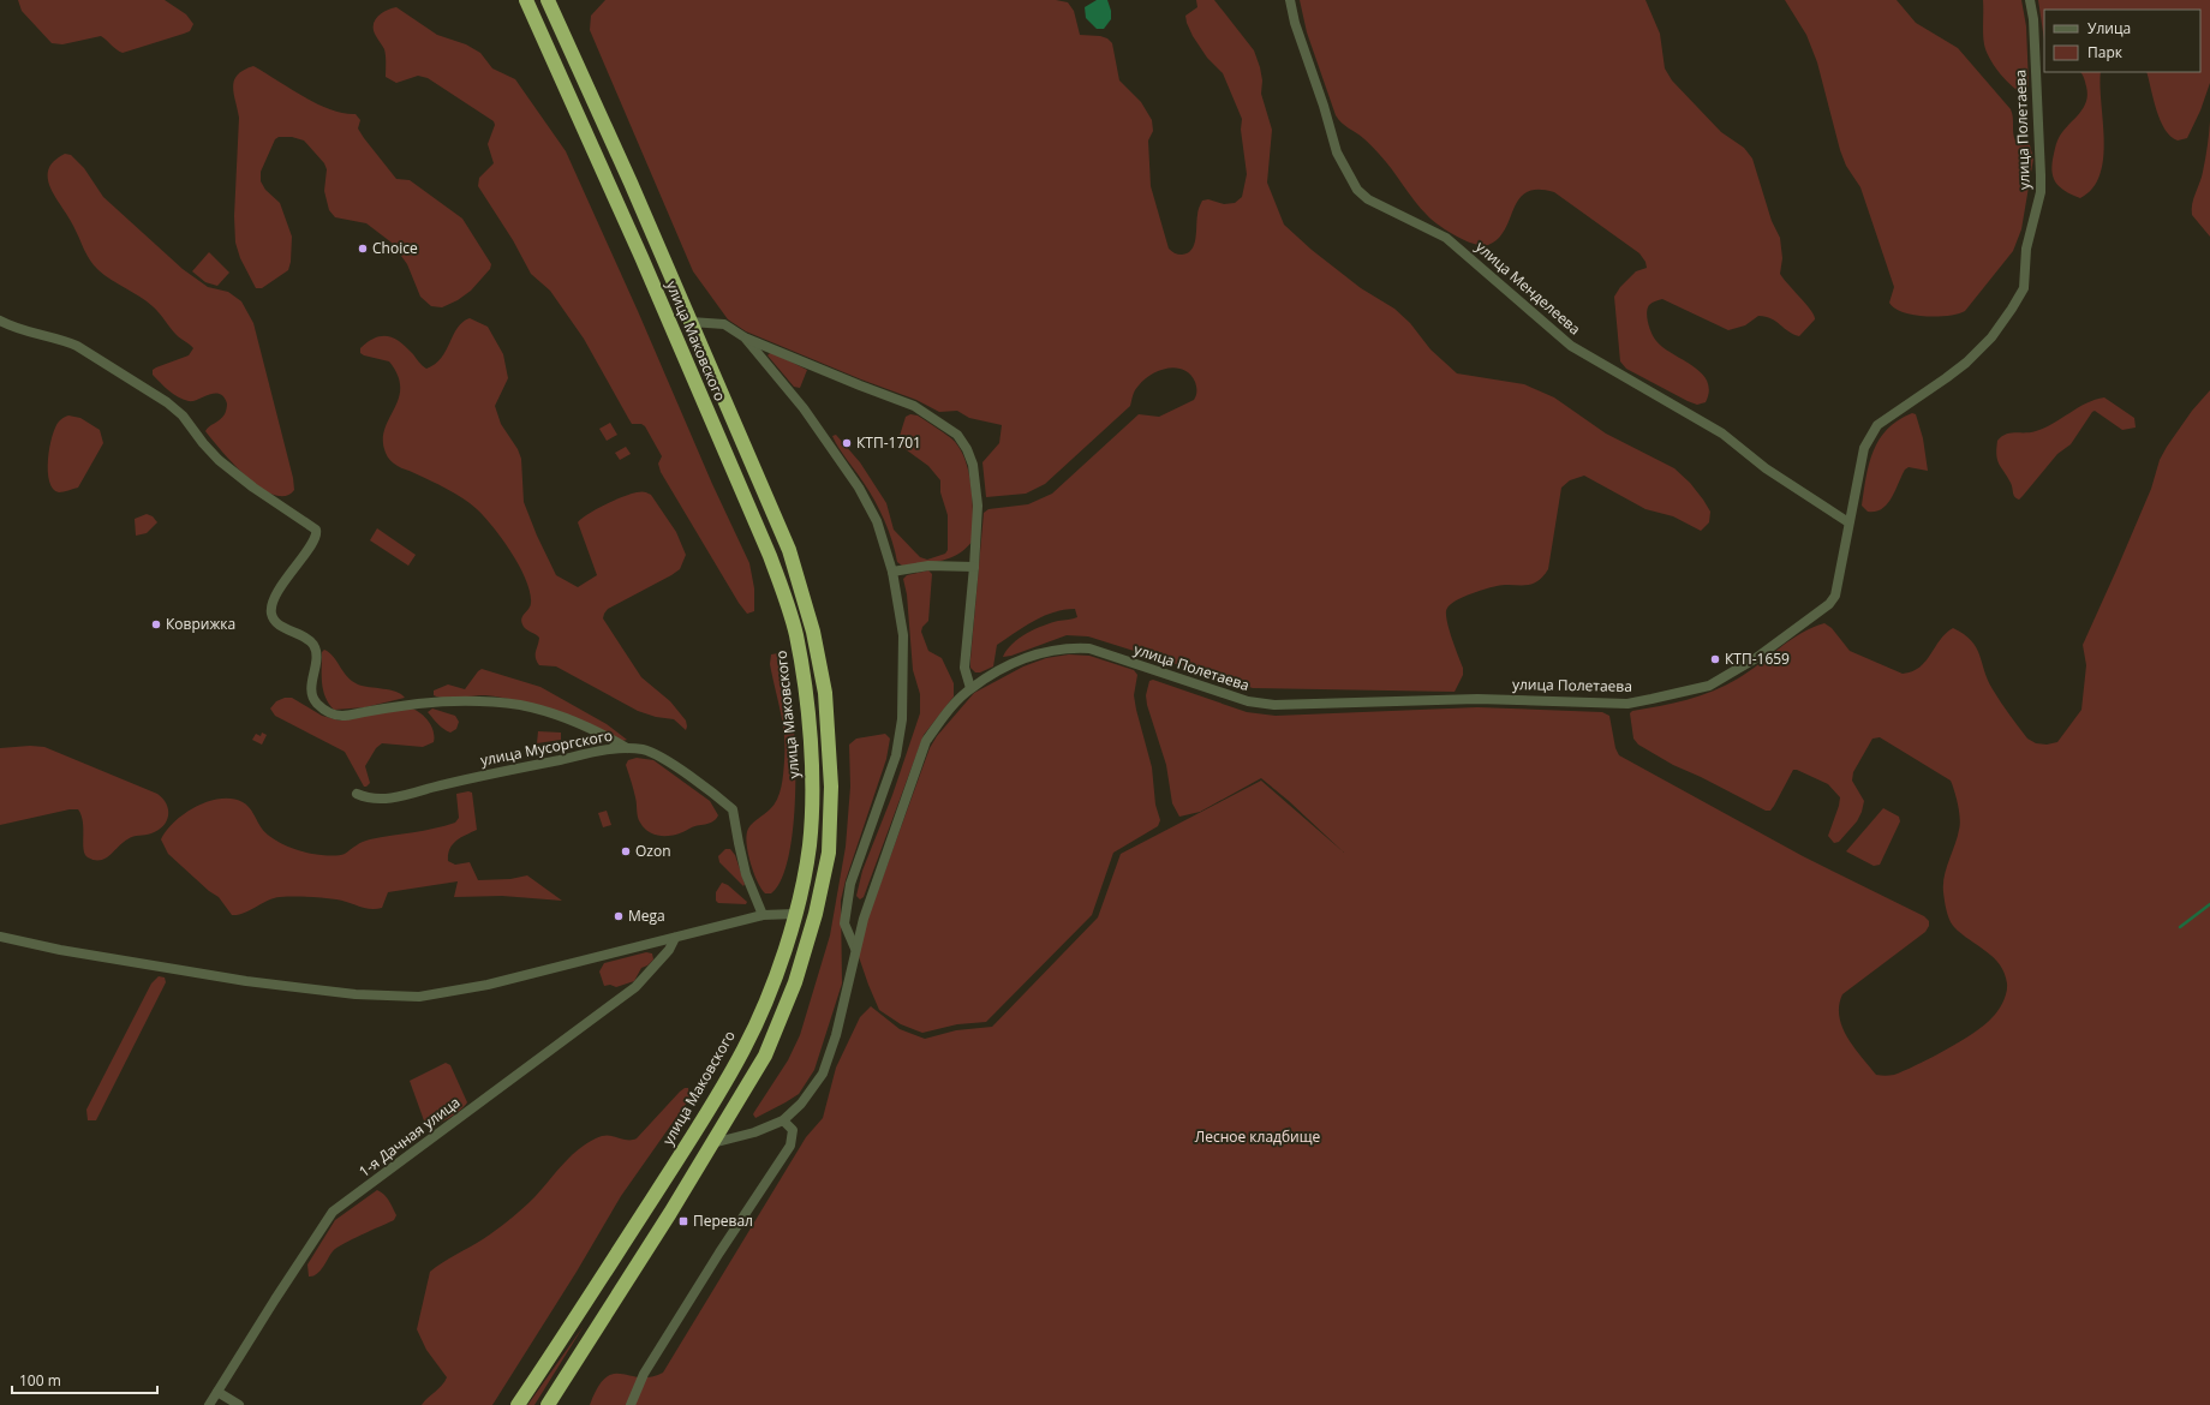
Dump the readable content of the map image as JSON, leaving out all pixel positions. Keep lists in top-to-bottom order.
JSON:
{
  "streets": {
    "highway": ["улица Маковского"],
    "street": [
      "улица Полетаева",
      "улица Менделеева",
      "улица Мусоргского",
      "1-я Дачная улица"
    ]
  },
  "crossings": [
    ["улица Полетаева", "улица Менделеева"]
  ],
  "parks": ["Лесное кладбище"],
  "places": {
    "other": [
      "Choice",
      "КТП-1701",
      "Коврижка",
      "КТП-1659",
      "Ozon",
      "Mega"
    ],
    "transit": ["Перевал"]
  },
  "legend": ["Улица", "Парк"],
  "scale_bar": "100 m"
}
